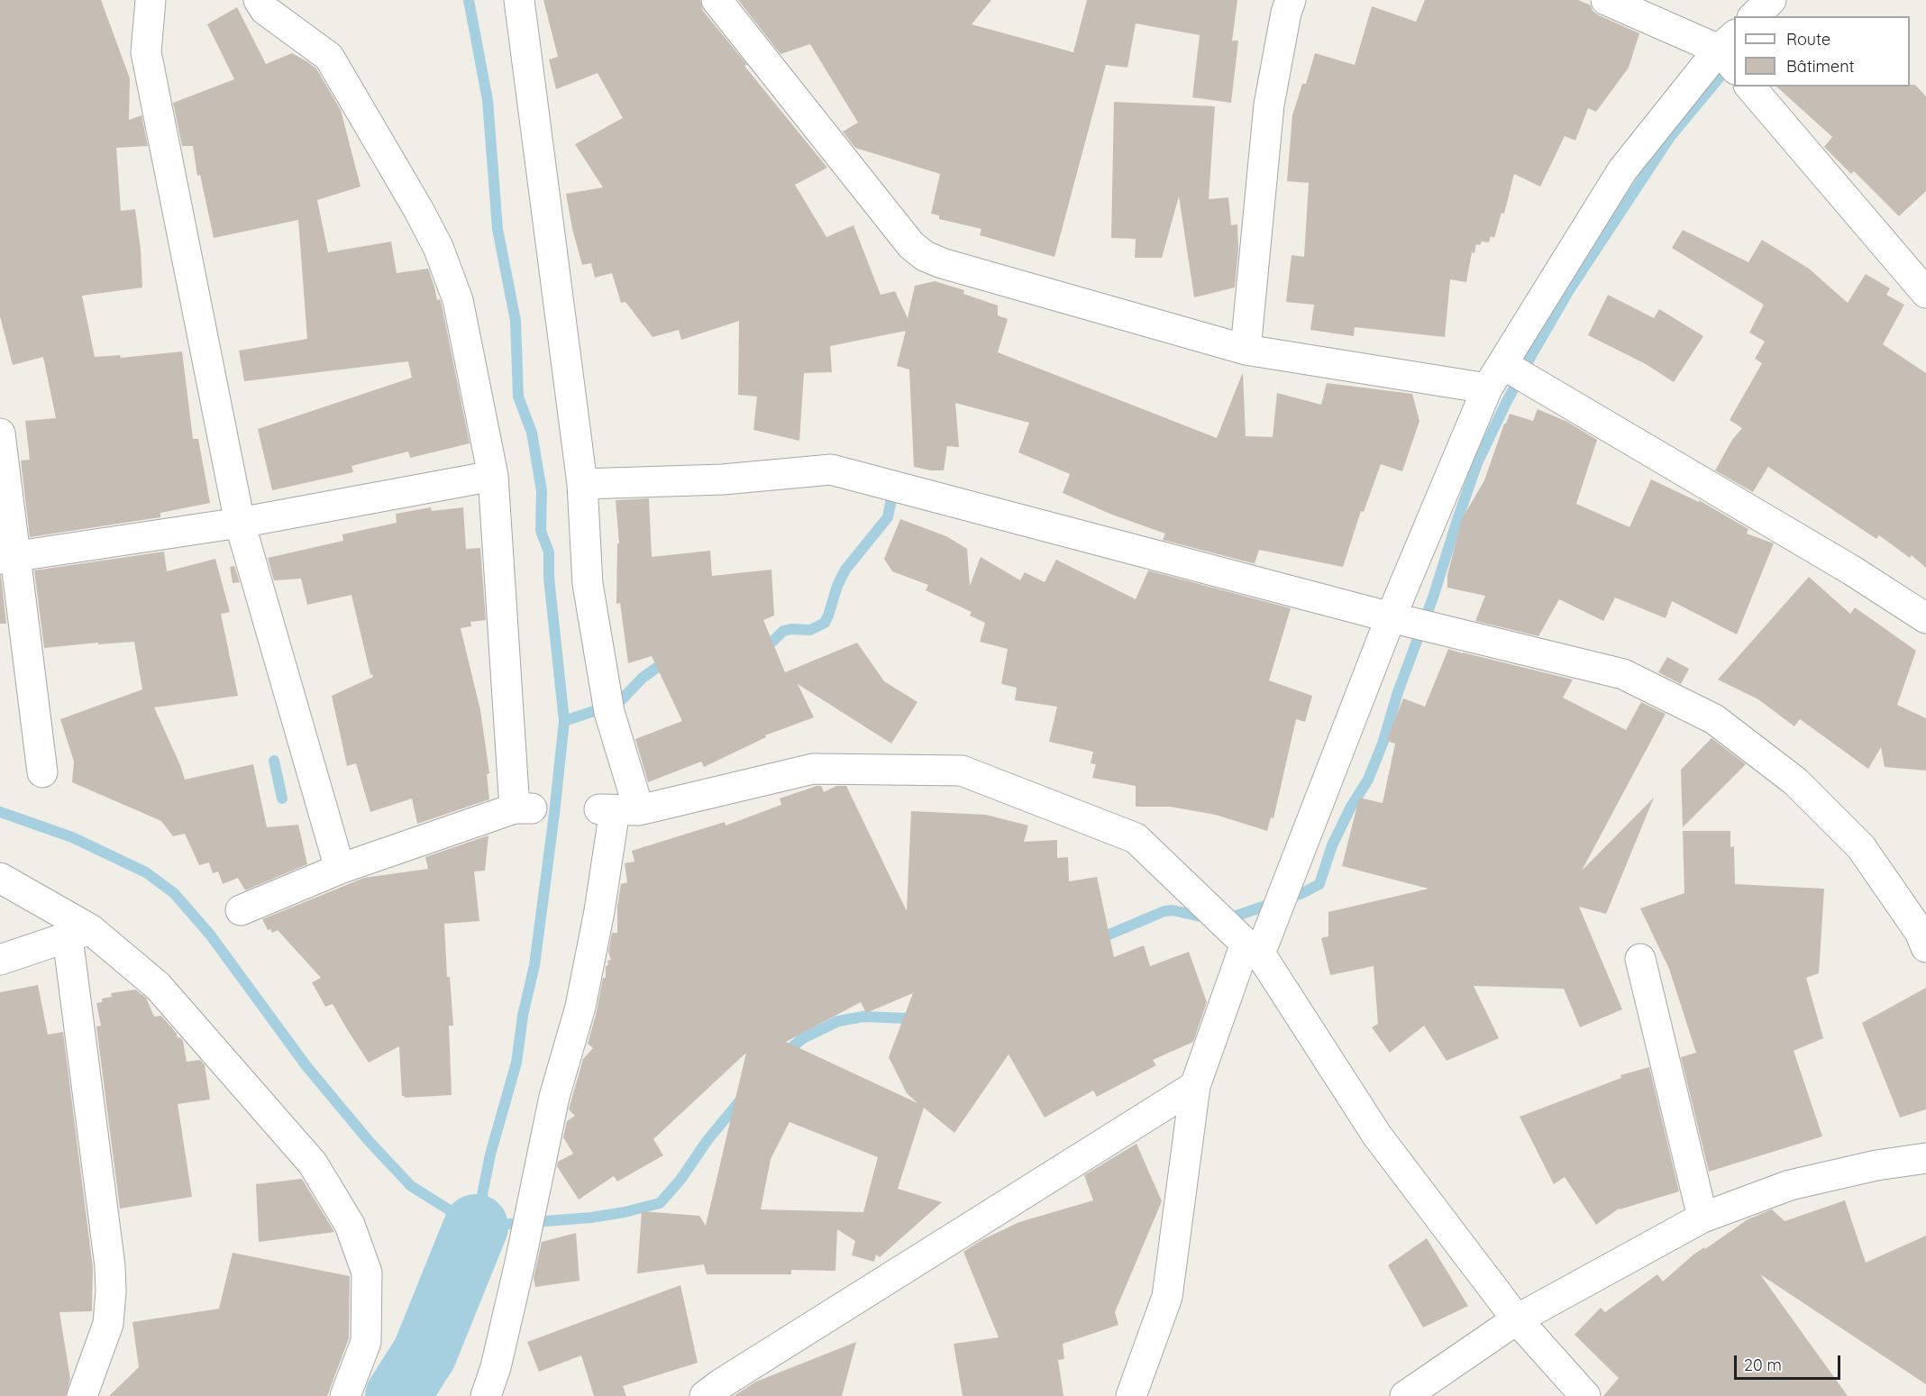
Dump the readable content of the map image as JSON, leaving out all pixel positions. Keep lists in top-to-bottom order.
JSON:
{
  "legend": ["Route", "Bâtiment"],
  "scale_bar": "20 m"
}
